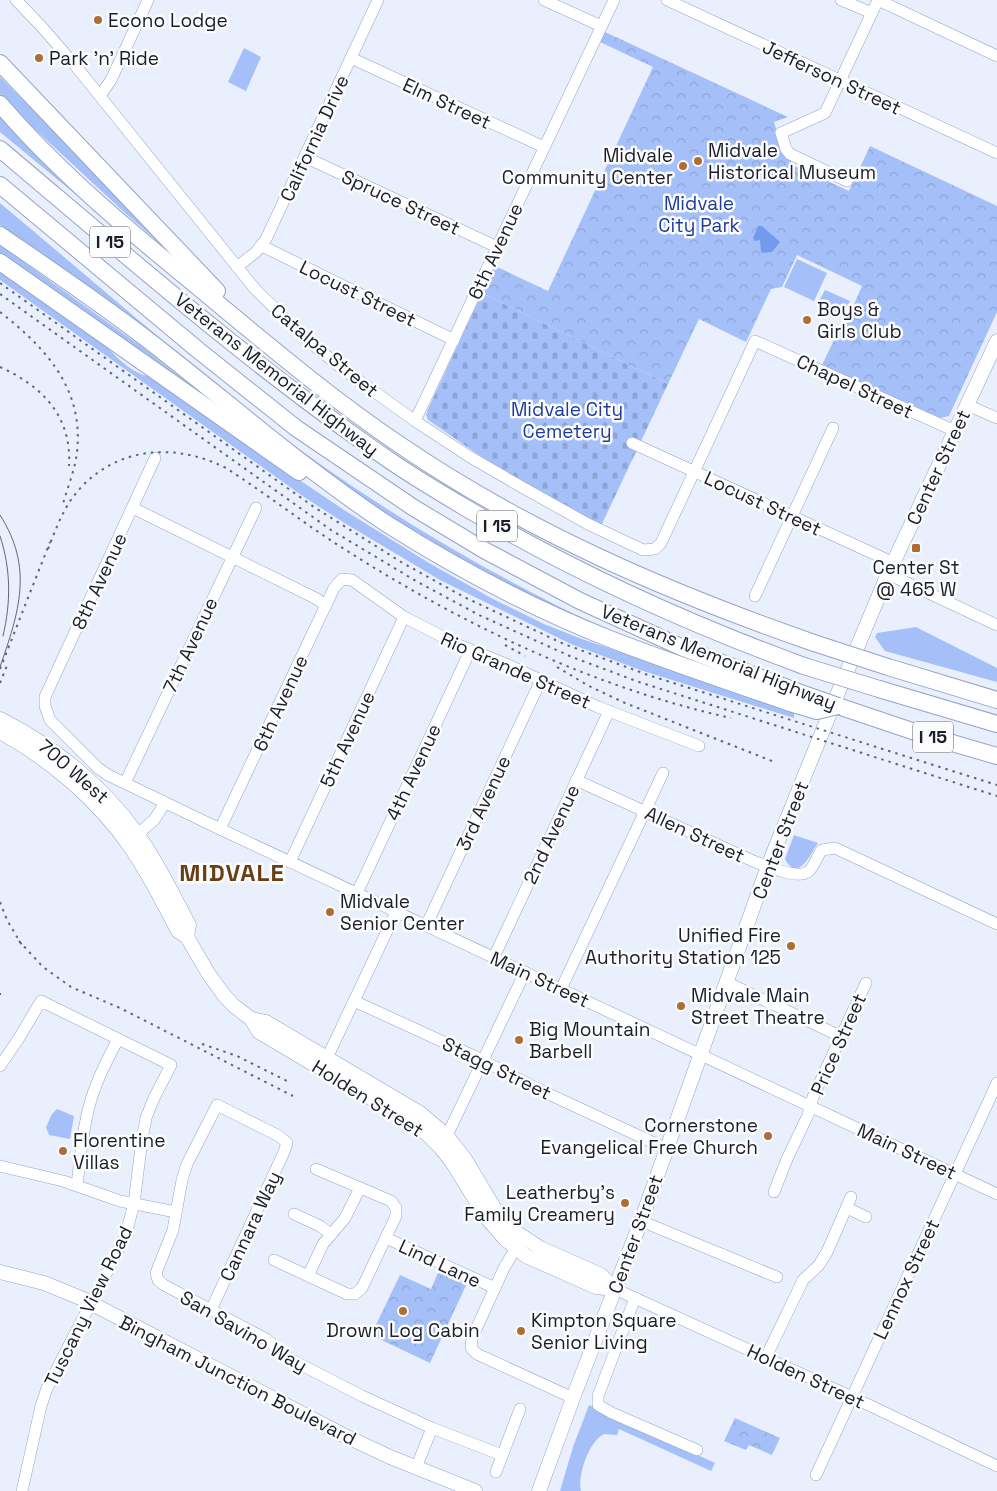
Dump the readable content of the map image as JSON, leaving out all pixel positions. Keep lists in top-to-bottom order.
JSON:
{
  "streets": {
    "highway": ["I 15", "Veterans Memorial Highway"],
    "main road": [
      "Center Street",
      "700 West",
      "Holden Street",
      "Bingham Junction Boulevard"
    ],
    "street": [
      "Jefferson Street",
      "Elm Street",
      "California Drive",
      "Spruce Street",
      "6th Avenue",
      "Locust Street",
      "Catalpa Street",
      "Chapel Street",
      "8th Avenue",
      "7th Avenue",
      "Rio Grande Street",
      "5th Avenue",
      "4th Avenue",
      "3rd Avenue",
      "2nd Avenue",
      "Allen Street",
      "Main Street",
      "Price Street",
      "Stagg Street",
      "Cannara Way",
      "Lind Lane",
      "Lennox Street",
      "Tuscany View Road",
      "San Savino Way"
    ]
  },
  "crossings": [
    ["Elm Street", "California Drive"],
    ["Elm Street", "6th Avenue"],
    ["California Drive", "Spruce Street"],
    ["California Drive", "Locust Street"],
    ["California Drive", "Catalpa Street"],
    ["Spruce Street", "6th Avenue"],
    ["6th Avenue", "Locust Street"],
    ["6th Avenue", "Catalpa Street"],
    ["6th Avenue", "Rio Grande Street"],
    ["6th Avenue", "Main Street"],
    ["Locust Street", "Catalpa Street"],
    ["Locust Street", "Chapel Street"],
    ["Locust Street", "Center Street"],
    ["Catalpa Street", "Chapel Street"],
    ["Chapel Street", "Center Street"],
    ["Center Street", "Allen Street"],
    ["Center Street", "Main Street"],
    ["Center Street", "Stagg Street"],
    ["Center Street", "Holden Street"],
    ["8th Avenue", "Main Street"],
    ["7th Avenue", "Main Street"],
    ["Rio Grande Street", "5th Avenue"],
    ["Rio Grande Street", "4th Avenue"],
    ["Rio Grande Street", "3rd Avenue"],
    ["Rio Grande Street", "2nd Avenue"],
    ["5th Avenue", "Main Street"],
    ["700 West", "Holden Street"],
    ["4th Avenue", "Main Street"],
    ["3rd Avenue", "Main Street"],
    ["2nd Avenue", "Allen Street"],
    ["2nd Avenue", "Main Street"],
    ["Main Street", "Price Street"],
    ["Main Street", "Lennox Street"],
    ["Holden Street", "Lennox Street"],
    ["Cannara Way", "San Savino Way"],
    ["Tuscany View Road", "Bingham Junction Boulevard"]
  ],
  "districts": ["MIDVALE"],
  "parks": ["Midvale City Park", "Midvale City Cemetery"],
  "places": {
    "other": [
      "Econo Lodge",
      "Park 'n' Ride",
      "Midvale Historical Museum",
      "Midvale Community Center",
      "Boys & Girls Club",
      "Midvale Senior Center",
      "Unified Fire Authority Station 125",
      "Midvale Main Street Theatre",
      "Big Mountain Barbell",
      "Cornerstone Evangelical Free Church",
      "Florentine Villas",
      "Leatherby's Family Creamery",
      "Drown Log Cabin",
      "Kimpton Square Senior Living"
    ],
    "transit": ["Center St @ 465 W"]
  }
}
